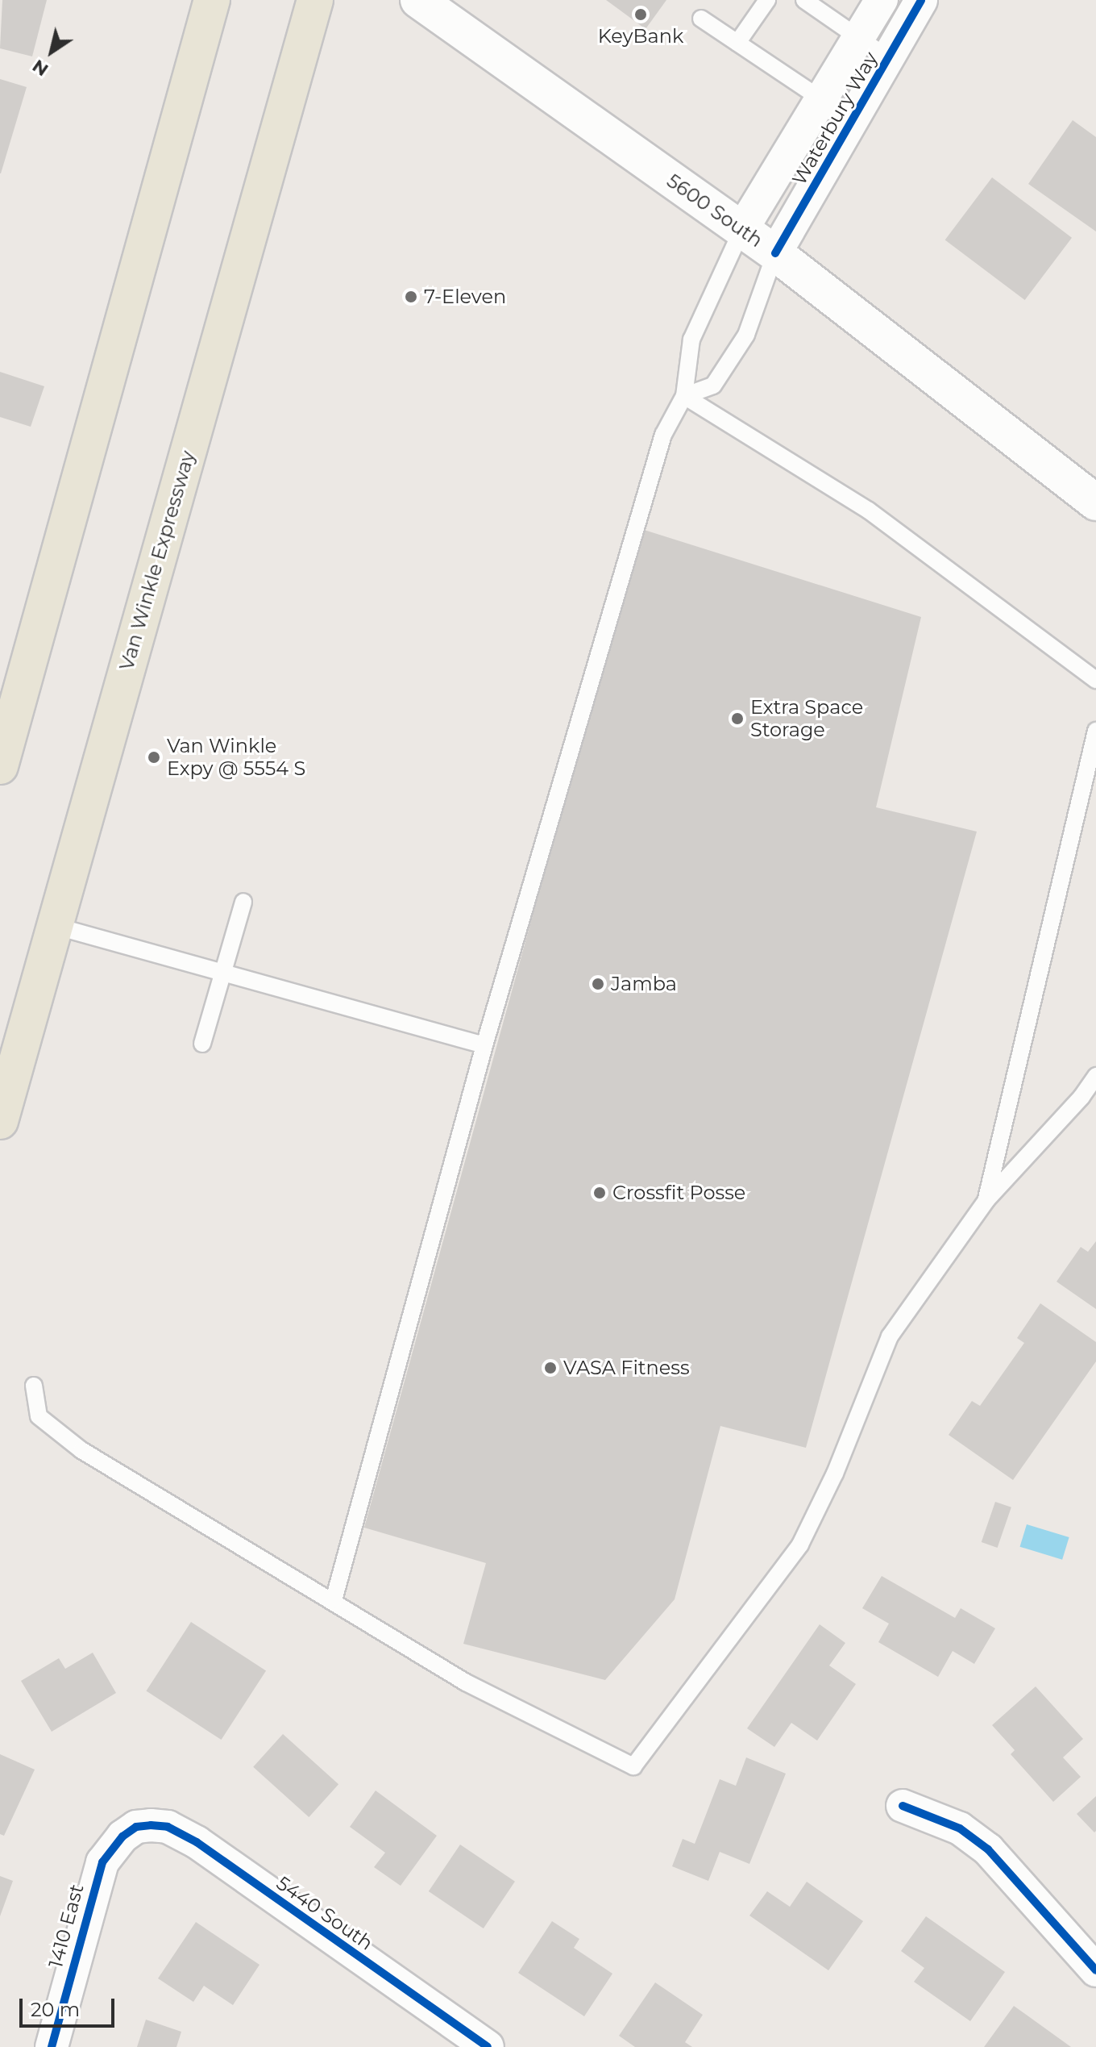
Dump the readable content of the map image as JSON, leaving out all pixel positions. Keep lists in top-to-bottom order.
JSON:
{
  "streets": {
    "main road": ["5600 South", "Van Winkle Expressway"],
    "street": ["Waterbury Way", "5440 South", "1410 East"]
  },
  "crossings": [
    ["Waterbury Way", "5600 South"],
    ["5440 South", "1410 East"]
  ],
  "places": [
    "KeyBank",
    "7-Eleven",
    "Extra Space Storage",
    "Van Winkle Expy @ 5554 S",
    "Jamba",
    "Crossfit Posse",
    "VASA Fitness"
  ],
  "scale_bar": "20 m",
  "north": "bottom left"
}
